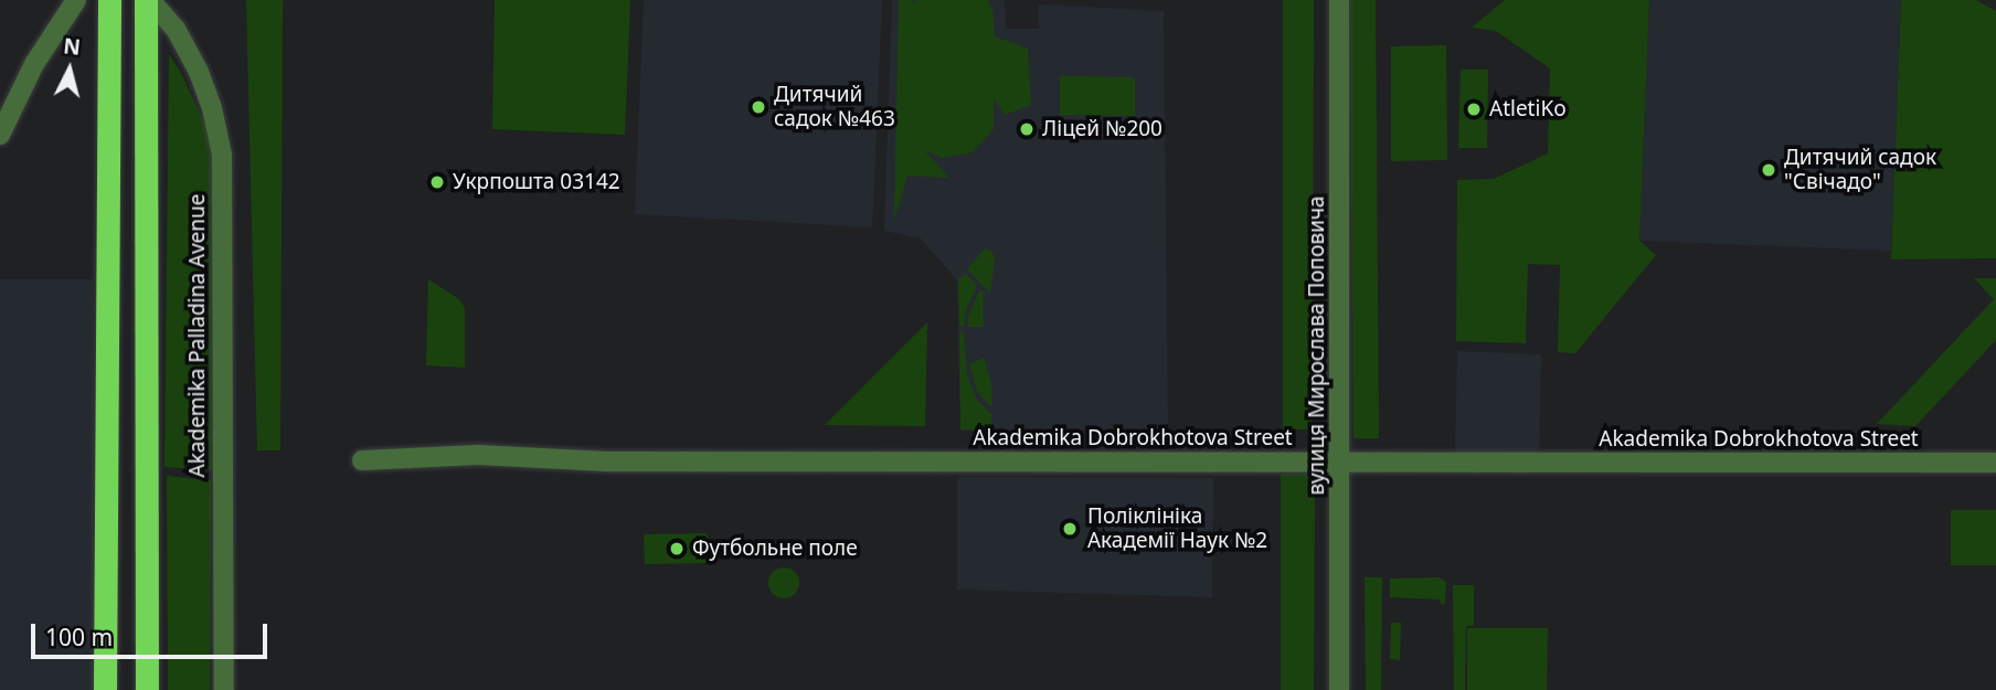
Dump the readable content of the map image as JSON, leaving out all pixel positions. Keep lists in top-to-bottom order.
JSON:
{
  "streets": {
    "highway": ["Akademika Palladina Avenue"],
    "street": ["вулиця Мирослава Поповича", "Akademika Dobrokhotova Street"]
  },
  "crossings": [
    ["вулиця Мирослава Поповича", "Akademika Dobrokhotova Street"]
  ],
  "places": [
    "Дитячий садок №463",
    "AtletiKo",
    "Ліцей №200",
    "Дитячий садок \"Свічадо\"",
    "Укрпошта 03142",
    "Поліклініка Академії Наук №2",
    "Футбольне поле"
  ],
  "scale_bar": "100 m",
  "north": "top"
}
